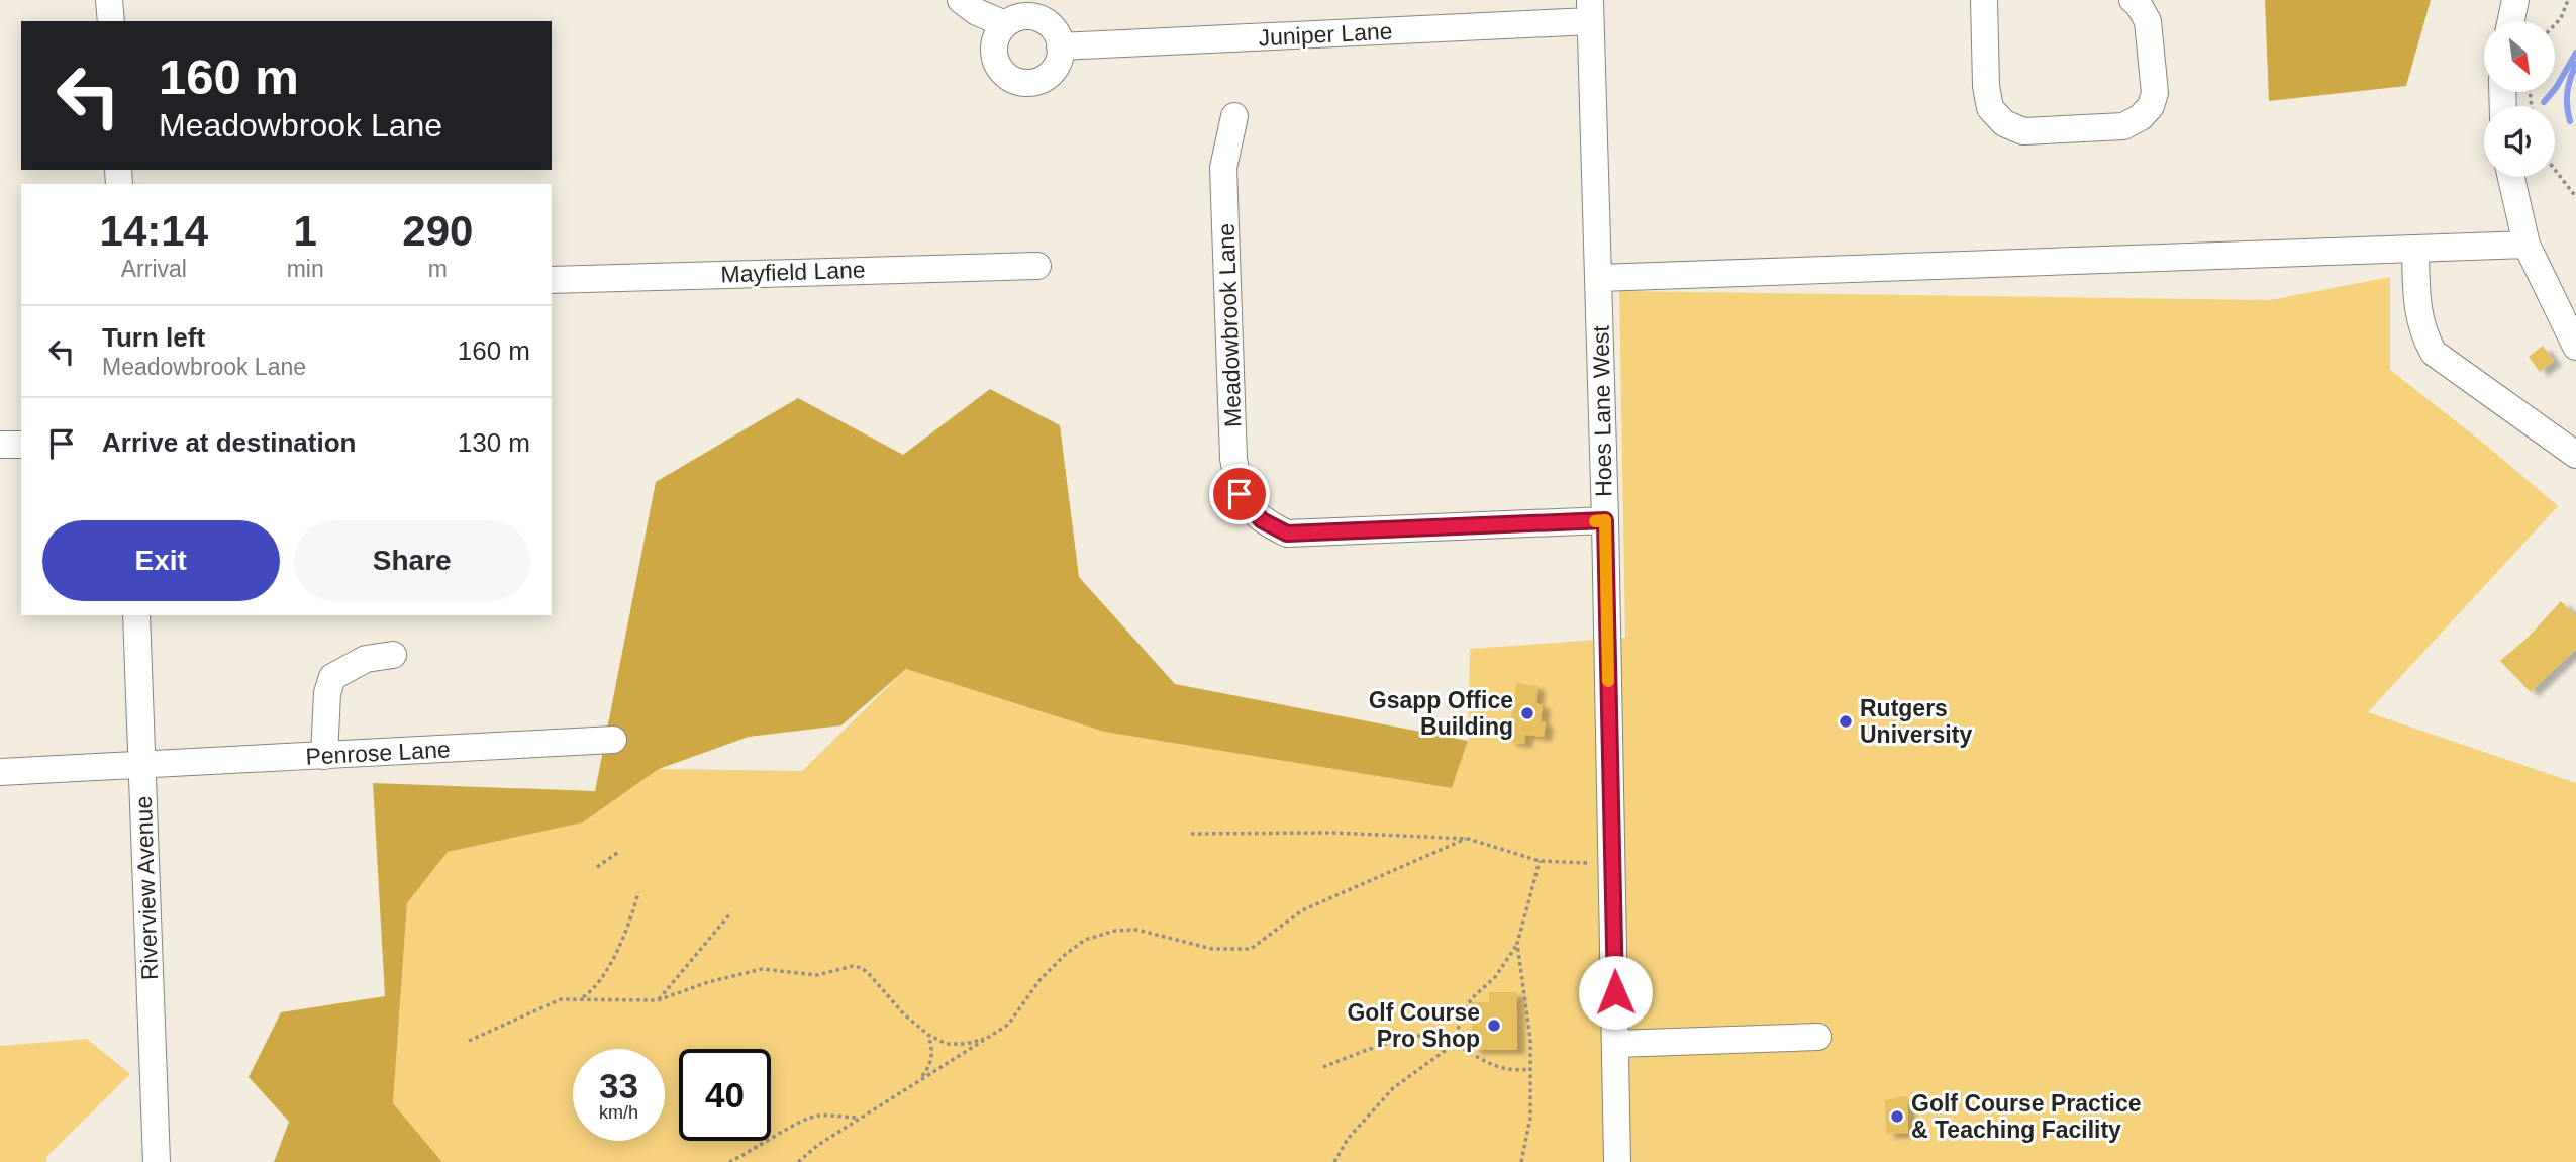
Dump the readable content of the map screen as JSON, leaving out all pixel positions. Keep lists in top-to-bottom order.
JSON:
{
  "streets": {
    "street": [
      "Juniper Lane",
      "Mayfield Lane",
      "Meadowbrook Lane",
      "Hoes Lane West",
      "Penrose Lane",
      "Riverview Avenue"
    ]
  },
  "crossings": [
    ["Juniper Lane", "Hoes Lane West"],
    ["Meadowbrook Lane", "Hoes Lane West"],
    ["Penrose Lane", "Riverview Avenue"]
  ],
  "places": [
    "Gsapp Office Building",
    "Rutgers University",
    "Golf Course Pro Shop",
    "Golf Course Practice & Teaching Facility"
  ],
  "north": "bottom right",
  "page": {
    "turn": ["160 m", "Meadowbrook Lane"],
    "eta": [
      "14:14",
      "Arrival",
      "1",
      "min",
      "290",
      "m"
    ],
    "list": [
      {
        "name": "Turn left",
        "note": "Meadowbrook Lane",
        "value": "160 m"
      },
      {
        "name": "Arrive at destination",
        "value": "130 m"
      }
    ],
    "buttons": ["Exit", "Share"],
    "speed": "33 km/h",
    "limit": "40"
  }
}
